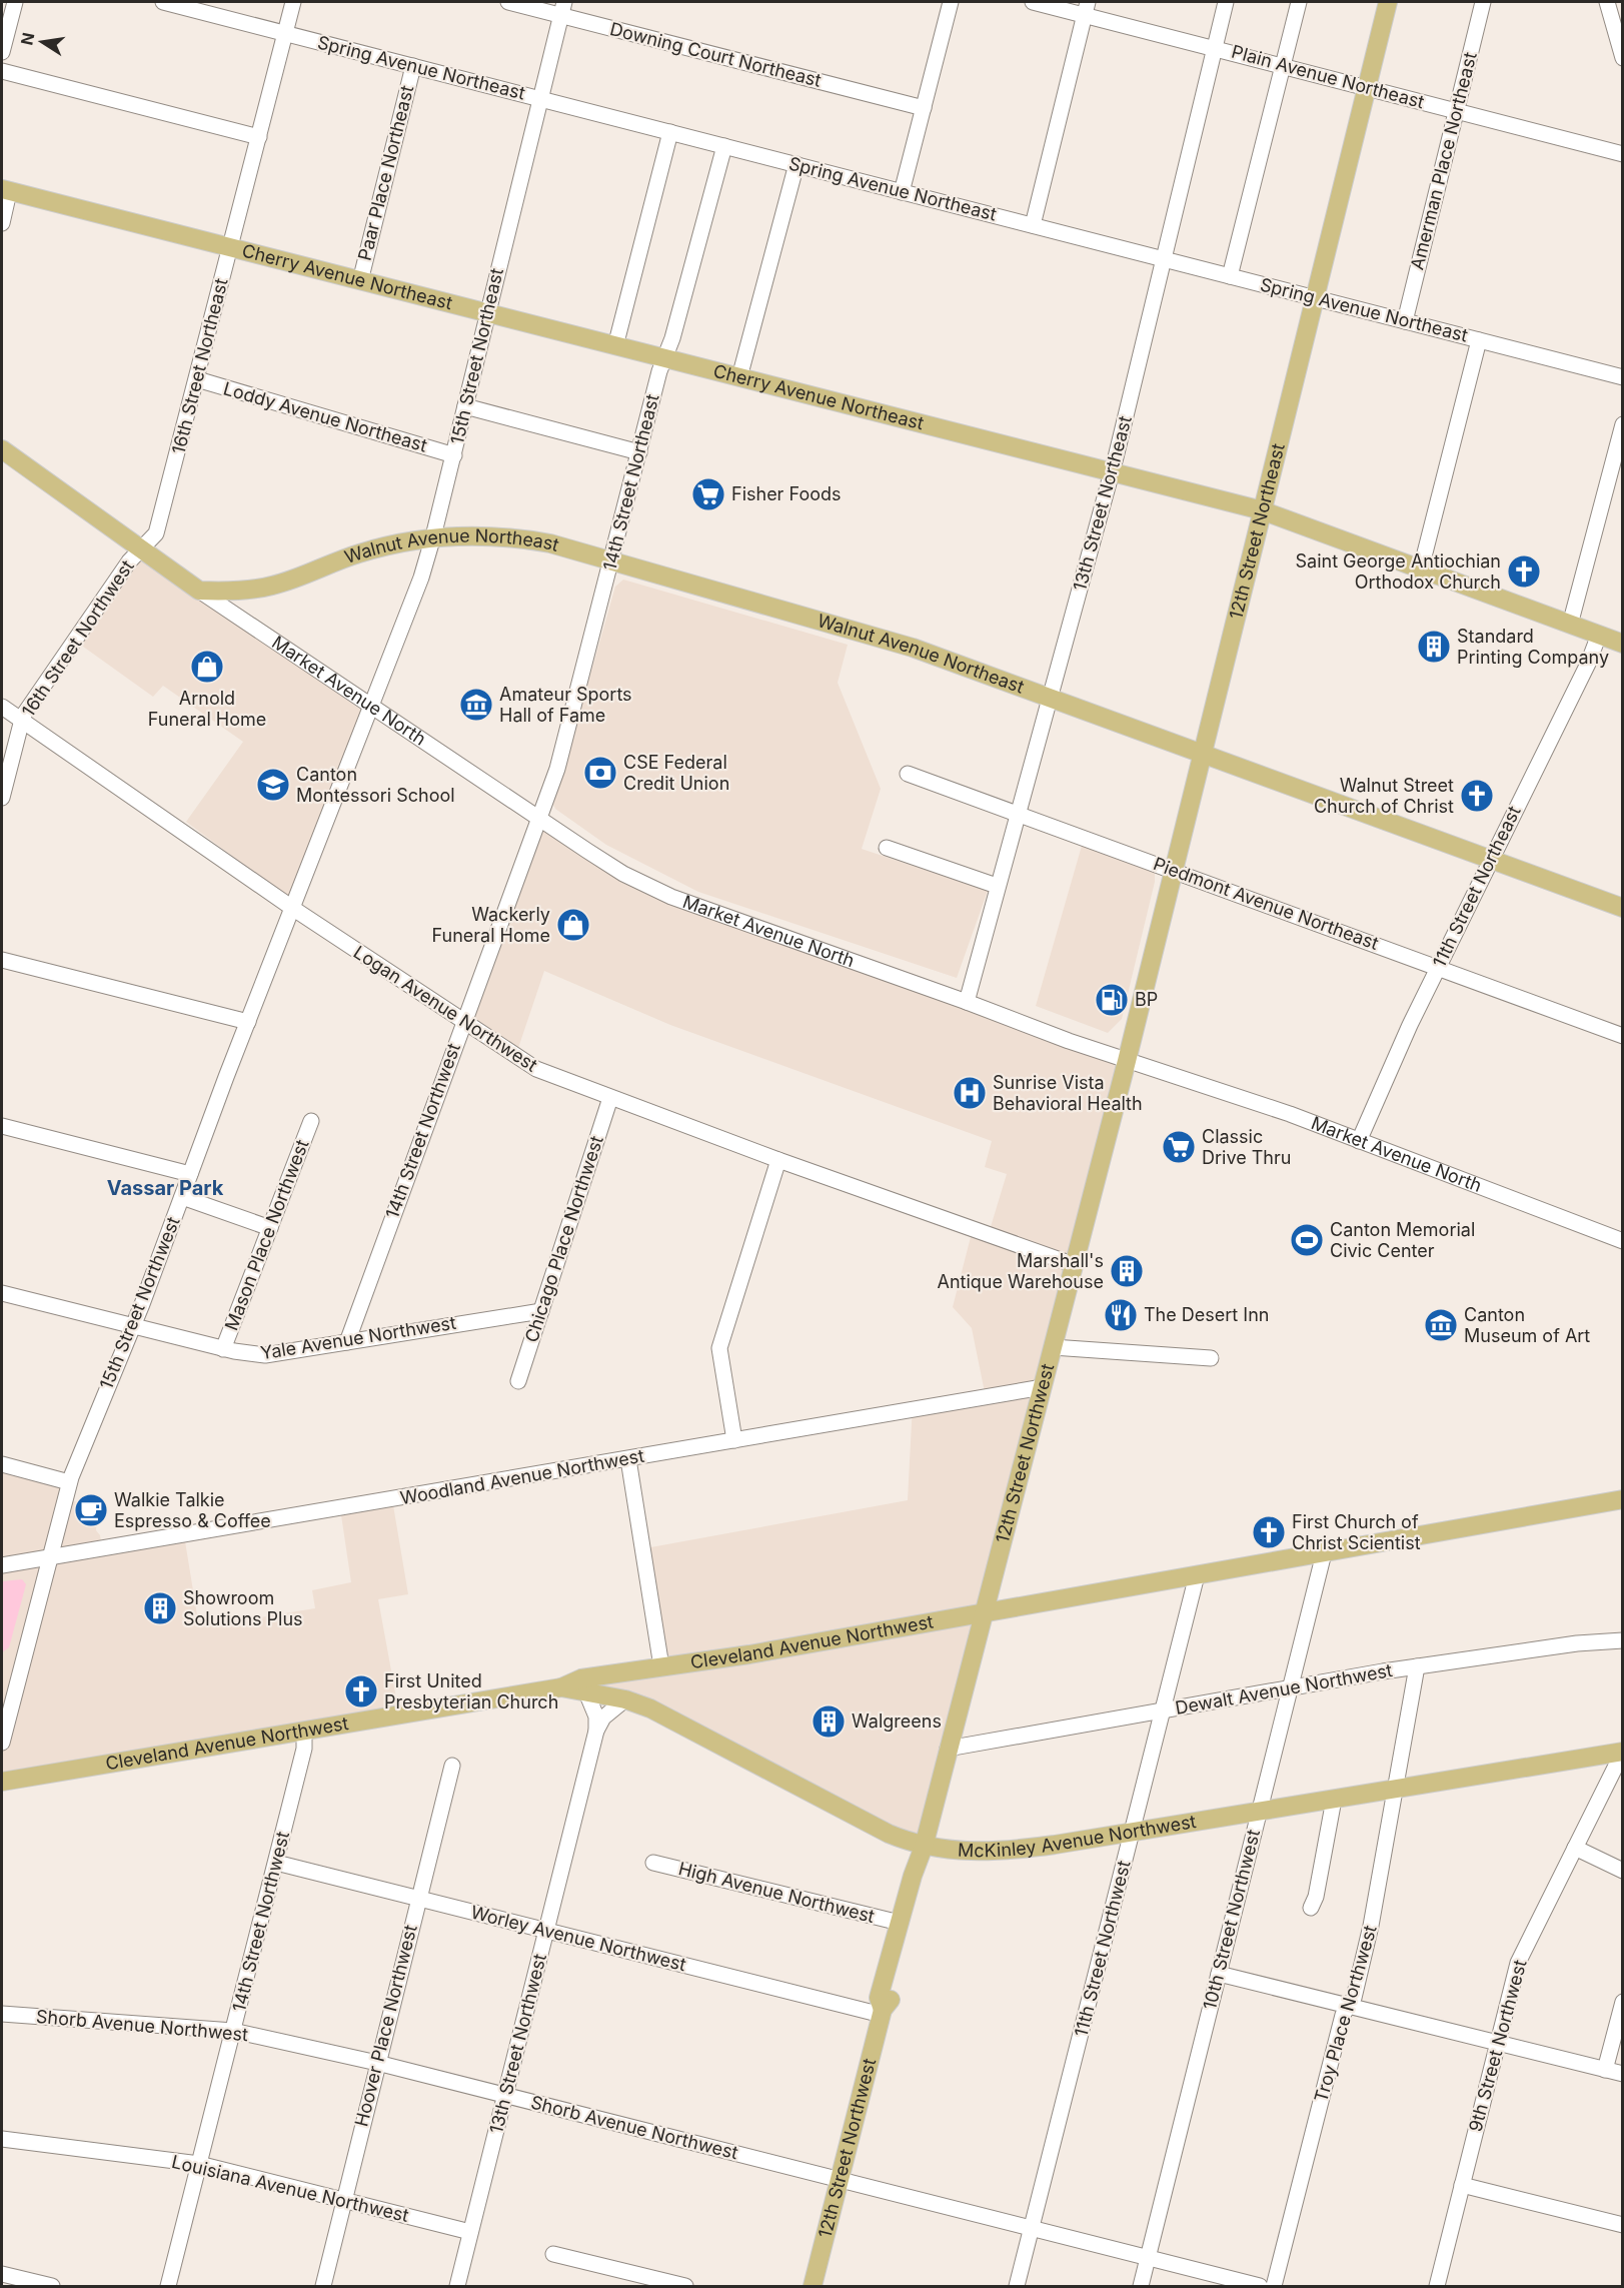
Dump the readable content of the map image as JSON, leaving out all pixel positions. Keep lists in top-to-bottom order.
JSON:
{
  "streets": {
    "main road": [
      "Cherry Avenue Northeast",
      "12th Street Northeast",
      "Walnut Avenue Northeast",
      "Market Avenue North",
      "12th Street Northwest",
      "Cleveland Avenue Northwest",
      "McKinley Avenue Northwest"
    ],
    "street": [
      "Downing Court Northeast",
      "Spring Avenue Northeast",
      "Plain Avenue Northeast",
      "Amerman Place Northeast",
      "Paar Place Northeast",
      "15th Street Northeast",
      "16th Street Northeast",
      "Loddy Avenue Northeast",
      "14th Street Northeast",
      "13th Street Northeast",
      "16th Street Northwest",
      "11th Street Northeast",
      "Piedmont Avenue Northeast",
      "Logan Avenue Northwest",
      "14th Street Northwest",
      "Mason Place Northwest",
      "Chicago Place Northwest",
      "15th Street Northwest",
      "Yale Avenue Northwest",
      "Woodland Avenue Northwest",
      "Dewalt Avenue Northwest",
      "High Avenue Northwest",
      "10th Street Northwest",
      "Worley Avenue Northwest",
      "11th Street Northwest",
      "Troy Place Northwest",
      "Shorb Avenue Northwest",
      "Hoover Place Northwest",
      "13th Street Northwest",
      "9th Street Northwest",
      "Louisiana Avenue Northwest"
    ]
  },
  "crossings": [
    ["Downing Court Northeast", "15th Street Northeast"],
    ["Spring Avenue Northeast", "Amerman Place Northeast"],
    ["Spring Avenue Northeast", "Paar Place Northeast"],
    ["Spring Avenue Northeast", "15th Street Northeast"],
    ["Spring Avenue Northeast", "16th Street Northeast"],
    ["Spring Avenue Northeast", "14th Street Northeast"],
    ["Spring Avenue Northeast", "13th Street Northeast"],
    ["Spring Avenue Northeast", "12th Street Northeast"],
    ["Plain Avenue Northeast", "Amerman Place Northeast"],
    ["Plain Avenue Northeast", "13th Street Northeast"],
    ["Plain Avenue Northeast", "12th Street Northeast"],
    ["Paar Place Northeast", "Cherry Avenue Northeast"],
    ["Cherry Avenue Northeast", "15th Street Northeast"],
    ["Cherry Avenue Northeast", "16th Street Northeast"],
    ["Cherry Avenue Northeast", "14th Street Northeast"],
    ["Cherry Avenue Northeast", "13th Street Northeast"],
    ["Cherry Avenue Northeast", "12th Street Northeast"],
    ["Cherry Avenue Northeast", "11th Street Northeast"],
    ["15th Street Northeast", "Loddy Avenue Northeast"],
    ["15th Street Northeast", "Walnut Avenue Northeast"],
    ["15th Street Northeast", "Market Avenue North"],
    ["15th Street Northeast", "15th Street Northwest"],
    ["16th Street Northeast", "Loddy Avenue Northeast"],
    ["16th Street Northeast", "16th Street Northwest"],
    ["16th Street Northeast", "Market Avenue North"],
    ["14th Street Northeast", "Walnut Avenue Northeast"],
    ["14th Street Northeast", "Market Avenue North"],
    ["14th Street Northeast", "14th Street Northwest"],
    ["13th Street Northeast", "Walnut Avenue Northeast"],
    ["13th Street Northeast", "Market Avenue North"],
    ["13th Street Northeast", "Piedmont Avenue Northeast"],
    ["12th Street Northeast", "Walnut Avenue Northeast"],
    ["12th Street Northeast", "Market Avenue North"],
    ["12th Street Northeast", "Piedmont Avenue Northeast"],
    ["12th Street Northeast", "12th Street Northwest"],
    ["Walnut Avenue Northeast", "Market Avenue North"],
    ["Walnut Avenue Northeast", "11th Street Northeast"],
    ["16th Street Northwest", "Market Avenue North"],
    ["16th Street Northwest", "Logan Avenue Northwest"],
    ["Market Avenue North", "11th Street Northeast"],
    ["Market Avenue North", "14th Street Northwest"],
    ["Market Avenue North", "15th Street Northwest"],
    ["Market Avenue North", "12th Street Northwest"],
    ["11th Street Northeast", "Piedmont Avenue Northeast"],
    ["Logan Avenue Northwest", "14th Street Northwest"],
    ["Logan Avenue Northwest", "Chicago Place Northwest"],
    ["Logan Avenue Northwest", "15th Street Northwest"],
    ["Logan Avenue Northwest", "12th Street Northwest"],
    ["14th Street Northwest", "Yale Avenue Northwest"],
    ["14th Street Northwest", "Cleveland Avenue Northwest"],
    ["14th Street Northwest", "Worley Avenue Northwest"],
    ["14th Street Northwest", "Shorb Avenue Northwest"],
    ["14th Street Northwest", "Louisiana Avenue Northwest"],
    ["Mason Place Northwest", "Yale Avenue Northwest"],
    ["Chicago Place Northwest", "Yale Avenue Northwest"],
    ["15th Street Northwest", "Yale Avenue Northwest"],
    ["15th Street Northwest", "Woodland Avenue Northwest"],
    ["12th Street Northwest", "Woodland Avenue Northwest"],
    ["12th Street Northwest", "Cleveland Avenue Northwest"],
    ["12th Street Northwest", "Dewalt Avenue Northwest"],
    ["12th Street Northwest", "McKinley Avenue Northwest"],
    ["12th Street Northwest", "High Avenue Northwest"],
    ["12th Street Northwest", "Worley Avenue Northwest"],
    ["12th Street Northwest", "Shorb Avenue Northwest"],
    ["Cleveland Avenue Northwest", "McKinley Avenue Northwest"],
    ["Cleveland Avenue Northwest", "10th Street Northwest"],
    ["Cleveland Avenue Northwest", "11th Street Northwest"],
    ["Dewalt Avenue Northwest", "10th Street Northwest"],
    ["Dewalt Avenue Northwest", "11th Street Northwest"],
    ["Dewalt Avenue Northwest", "Troy Place Northwest"],
    ["McKinley Avenue Northwest", "10th Street Northwest"],
    ["McKinley Avenue Northwest", "11th Street Northwest"],
    ["McKinley Avenue Northwest", "Troy Place Northwest"],
    ["McKinley Avenue Northwest", "13th Street Northwest"],
    ["McKinley Avenue Northwest", "9th Street Northwest"],
    ["10th Street Northwest", "Shorb Avenue Northwest"],
    ["Worley Avenue Northwest", "Hoover Place Northwest"],
    ["Worley Avenue Northwest", "13th Street Northwest"],
    ["11th Street Northwest", "Shorb Avenue Northwest"],
    ["Shorb Avenue Northwest", "Hoover Place Northwest"],
    ["Shorb Avenue Northwest", "13th Street Northwest"],
    ["Hoover Place Northwest", "Louisiana Avenue Northwest"],
    ["13th Street Northwest", "Louisiana Avenue Northwest"]
  ],
  "districts": ["Vassar Park"],
  "places": {
    "supermarket": ["Fisher Foods", "Classic Drive Thru"],
    "church": [
      "Saint George Antiochian Orthodox Church",
      "Walnut Street Church of Christ",
      "First Church of Christ Scientist",
      "First United Presbyterian Church"
    ],
    "building": [
      "Standard Printing Company",
      "Marshall's Antique Warehouse",
      "Showroom Solutions Plus",
      "Walgreens"
    ],
    "shop": ["Arnold Funeral Home", "Wackerly Funeral Home"],
    "museum": ["Amateur Sports Hall of Fame", "Canton Museum of Art"],
    "bank": ["CSE Federal Credit Union"],
    "school or university": ["Canton Montessori School"],
    "fuel station": ["BP"],
    "hospital": ["Sunrise Vista Behavioral Health"],
    "sports": ["Canton Memorial Civic Center"],
    "restaurant": ["The Desert Inn"],
    "cafe": ["Walkie Talkie Espresso & Coffee"]
  },
  "north": "left"
}
